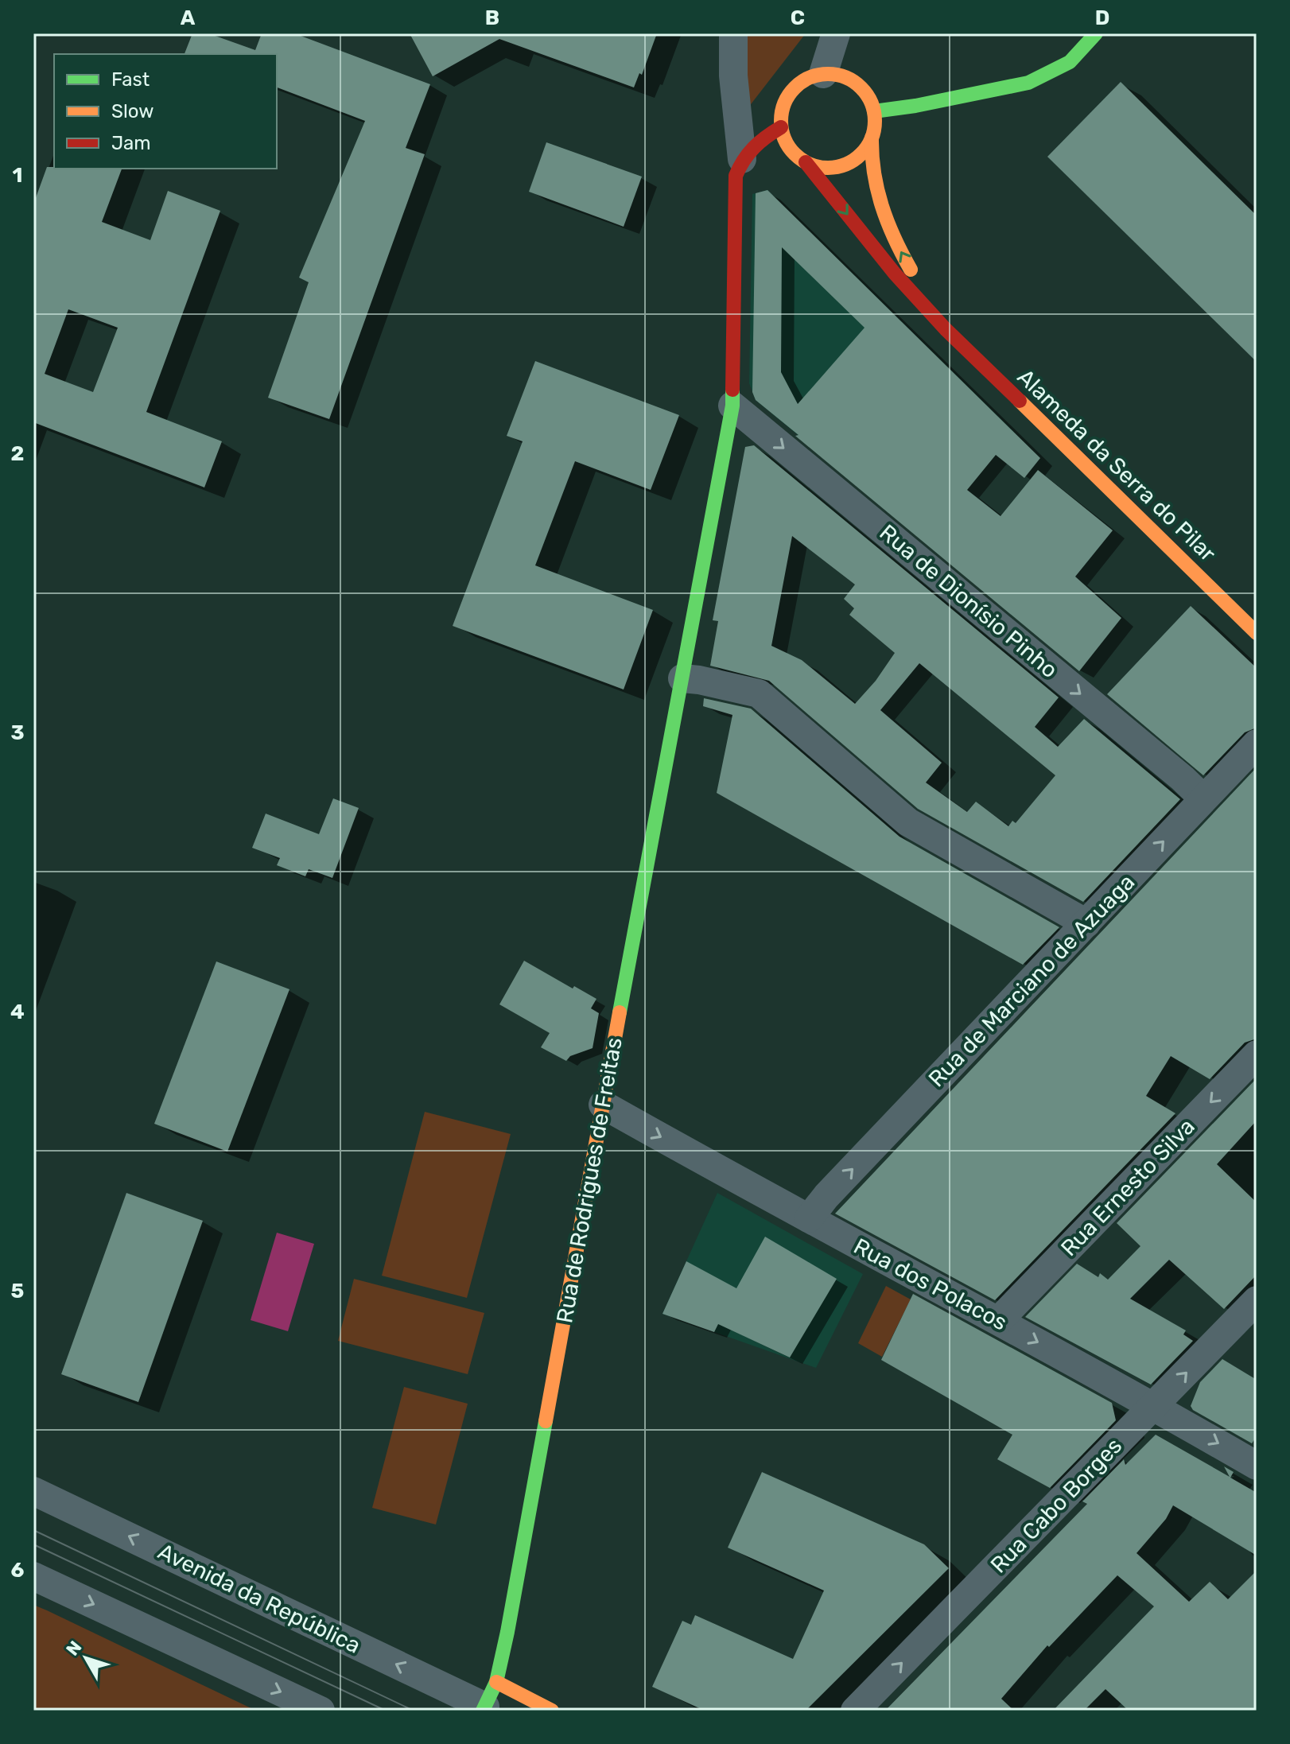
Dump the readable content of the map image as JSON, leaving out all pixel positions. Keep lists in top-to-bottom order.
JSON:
{
  "streets": {
    "main road": ["Alameda da Serra do Pilar", "Rua de Rodrigues de Freitas", "Avenida da República"],
    "street": [
      "Rua de Dionísio Pinho",
      "Rua de Marciano de Azuaga",
      "Rua Ernesto Silva",
      "Rua dos Polacos",
      "Rua Cabo Borges"
    ]
  },
  "crossings": [
    ["Rua de Dionísio Pinho", "Rua de Marciano de Azuaga"],
    ["Rua de Dionísio Pinho", "Rua de Rodrigues de Freitas"],
    ["Rua de Marciano de Azuaga", "Rua dos Polacos"],
    ["Rua de Rodrigues de Freitas", "Rua dos Polacos"],
    ["Rua de Rodrigues de Freitas", "Avenida da República"],
    ["Rua Ernesto Silva", "Rua dos Polacos"],
    ["Rua dos Polacos", "Rua Cabo Borges"]
  ],
  "one_way": [
    "Rua de Marciano de Azuaga",
    "Rua Ernesto Silva",
    "Rua dos Polacos",
    "Rua Cabo Borges"
  ],
  "legend": ["Fast", "Slow", "Jam"],
  "north": "top left",
  "grid": {
    "columns": [
      "A",
      "B",
      "C",
      "D"
    ],
    "rows": [
      "1",
      "2",
      "3",
      "4",
      "5",
      "6"
    ]
  }
}
